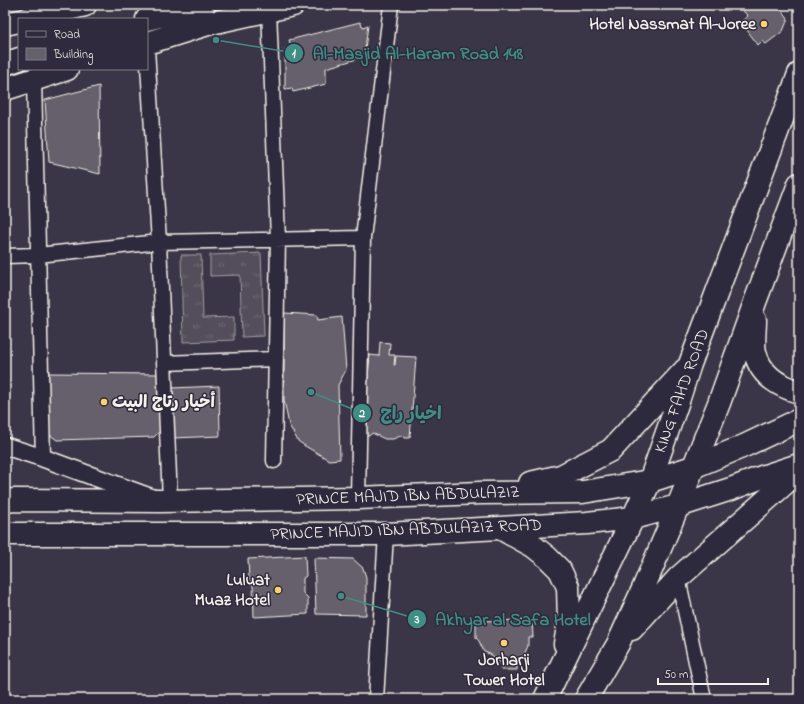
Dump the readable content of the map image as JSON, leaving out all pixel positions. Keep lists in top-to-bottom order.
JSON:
{
  "streets": {
    "main road": ["KING FAHD ROAD", "PRINCE MAJID IBN ABDULAZIZ", "PRINCE MAJID IBN ABDULAZIZ ROAD"]
  },
  "crossings": [
    ["KING FAHD ROAD", "PRINCE MAJID IBN ABDULAZIZ"],
    ["KING FAHD ROAD", "PRINCE MAJID IBN ABDULAZIZ ROAD"]
  ],
  "places": [
    "Hotel Nassmat Al-Joree",
    "Al-Masjid Al-Haram Road 148",
    "اخيار راج",
    "أخيار رتاج البيت",
    "Luluat Muaz Hotel",
    "Akhyar al Safa Hotel",
    "Jorharji Tower Hotel"
  ],
  "legend": ["Road", "Building"],
  "scale_bar": "50 m"
}
